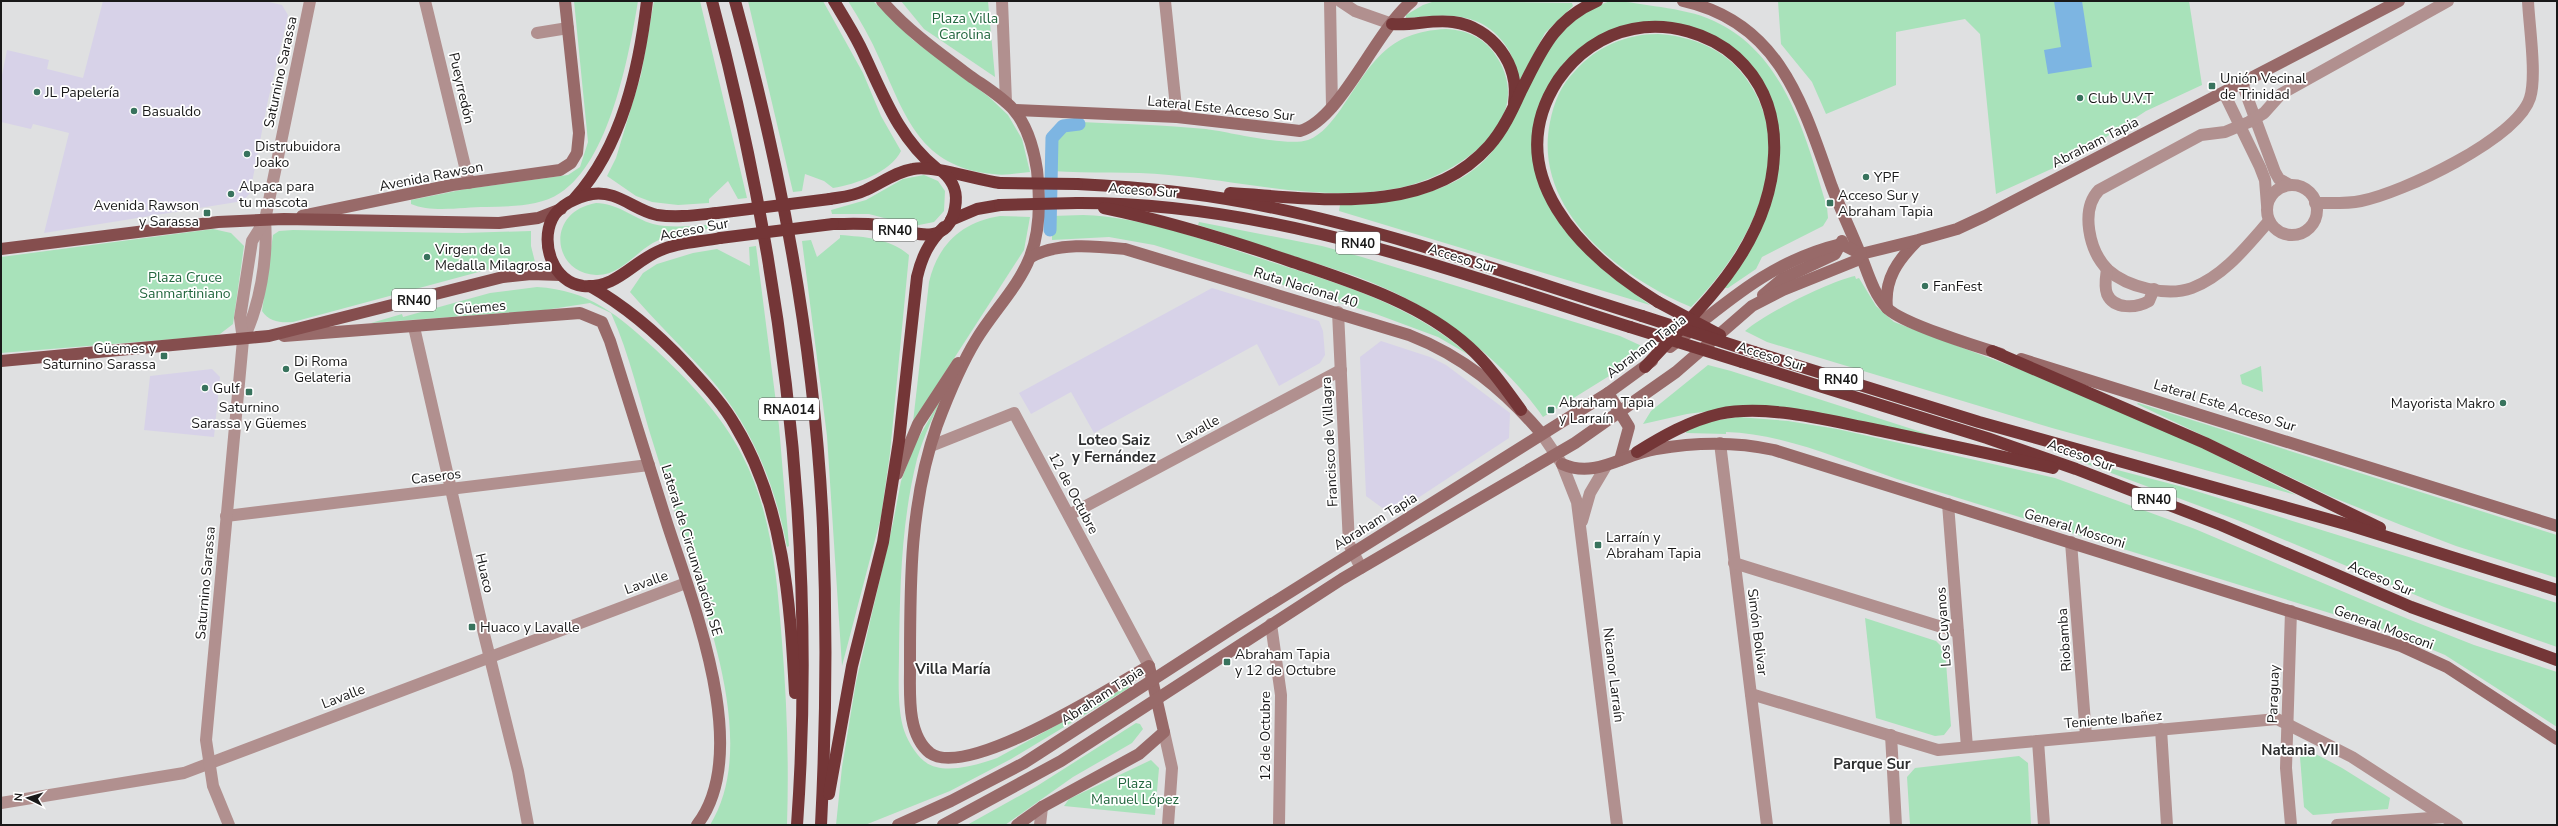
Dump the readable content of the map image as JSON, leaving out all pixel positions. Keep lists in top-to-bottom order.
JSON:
{
  "streets": {
    "highway": ["Acceso Sur", "RN40", "RNA014"],
    "main road": ["Avenida Rawson", "Güemes"],
    "street": [
      "Saturnino Sarassa",
      "Pueyrredón",
      "Lateral Este Acceso Sur",
      "Abraham Tapia",
      "Ruta Nacional 40",
      "Lavalle",
      "Francisco de Villagra",
      "Caseros",
      "12 de Octubre",
      "General Mosconi",
      "Lateral de Circunvalación SE",
      "Huaco",
      "Los Cuyanos",
      "Simón Bolivar",
      "Riobamba",
      "Nicanor Larraín",
      "Paraguay",
      "Teniente Ibañez"
    ]
  },
  "crossings": [
    ["Saturnino Sarassa", "Avenida Rawson"],
    ["Saturnino Sarassa", "Güemes"],
    ["Saturnino Sarassa", "Lavalle"],
    ["Saturnino Sarassa", "Caseros"],
    ["Pueyrredón", "Avenida Rawson"],
    ["Lateral Este Acceso Sur", "Abraham Tapia"],
    ["Abraham Tapia", "Ruta Nacional 40"],
    ["Abraham Tapia", "Francisco de Villagra"],
    ["Abraham Tapia", "12 de Octubre"],
    ["Abraham Tapia", "General Mosconi"],
    ["Abraham Tapia", "Nicanor Larraín"],
    ["Avenida Rawson", "Acceso Sur"],
    ["Acceso Sur", "Güemes"],
    ["Ruta Nacional 40", "Francisco de Villagra"],
    ["Ruta Nacional 40", "Nicanor Larraín"],
    ["Güemes", "Lateral de Circunvalación SE"],
    ["Güemes", "Huaco"],
    ["Lavalle", "Francisco de Villagra"],
    ["Lavalle", "12 de Octubre"],
    ["Lavalle", "Lateral de Circunvalación SE"],
    ["Lavalle", "Huaco"],
    ["Caseros", "Lateral de Circunvalación SE"],
    ["Caseros", "Huaco"],
    ["General Mosconi", "Los Cuyanos"],
    ["General Mosconi", "Simón Bolivar"],
    ["General Mosconi", "Riobamba"],
    ["General Mosconi", "Nicanor Larraín"],
    ["General Mosconi", "Paraguay"],
    ["Los Cuyanos", "Teniente Ibañez"],
    ["Simón Bolivar", "Teniente Ibañez"],
    ["Riobamba", "Teniente Ibañez"],
    ["Paraguay", "Teniente Ibañez"]
  ],
  "districts": [
    "Loteo Saiz y Fernández",
    "Villa María",
    "Natania VII",
    "Parque Sur"
  ],
  "parks": ["Plaza Villa Carolina", "Plaza Cruce Sanmartiniano", "Plaza Manuel López"],
  "places": {
    "transit": [
      "Unión Vecinal de Trinidad",
      "Acceso Sur y Abraham Tapia",
      "Avenida Rawson y Sarassa",
      "Güemes y Saturnino Sarassa",
      "Saturnino Sarassa y Güemes",
      "Abraham Tapia y Larraín",
      "Larraín y Abraham Tapia",
      "Huaco y Lavalle",
      "Abraham Tapia y 12 de Octubre"
    ],
    "other": [
      "JL Papelería",
      "Club U.V.T",
      "Basualdo",
      "Distrubuidora Joako",
      "YPF",
      "Alpaca para tu mascota",
      "Virgen de la Medalla Milagrosa",
      "FanFest",
      "Di Roma Gelateria",
      "Gulf",
      "Mayorista Makro"
    ]
  },
  "north": "left"
}
